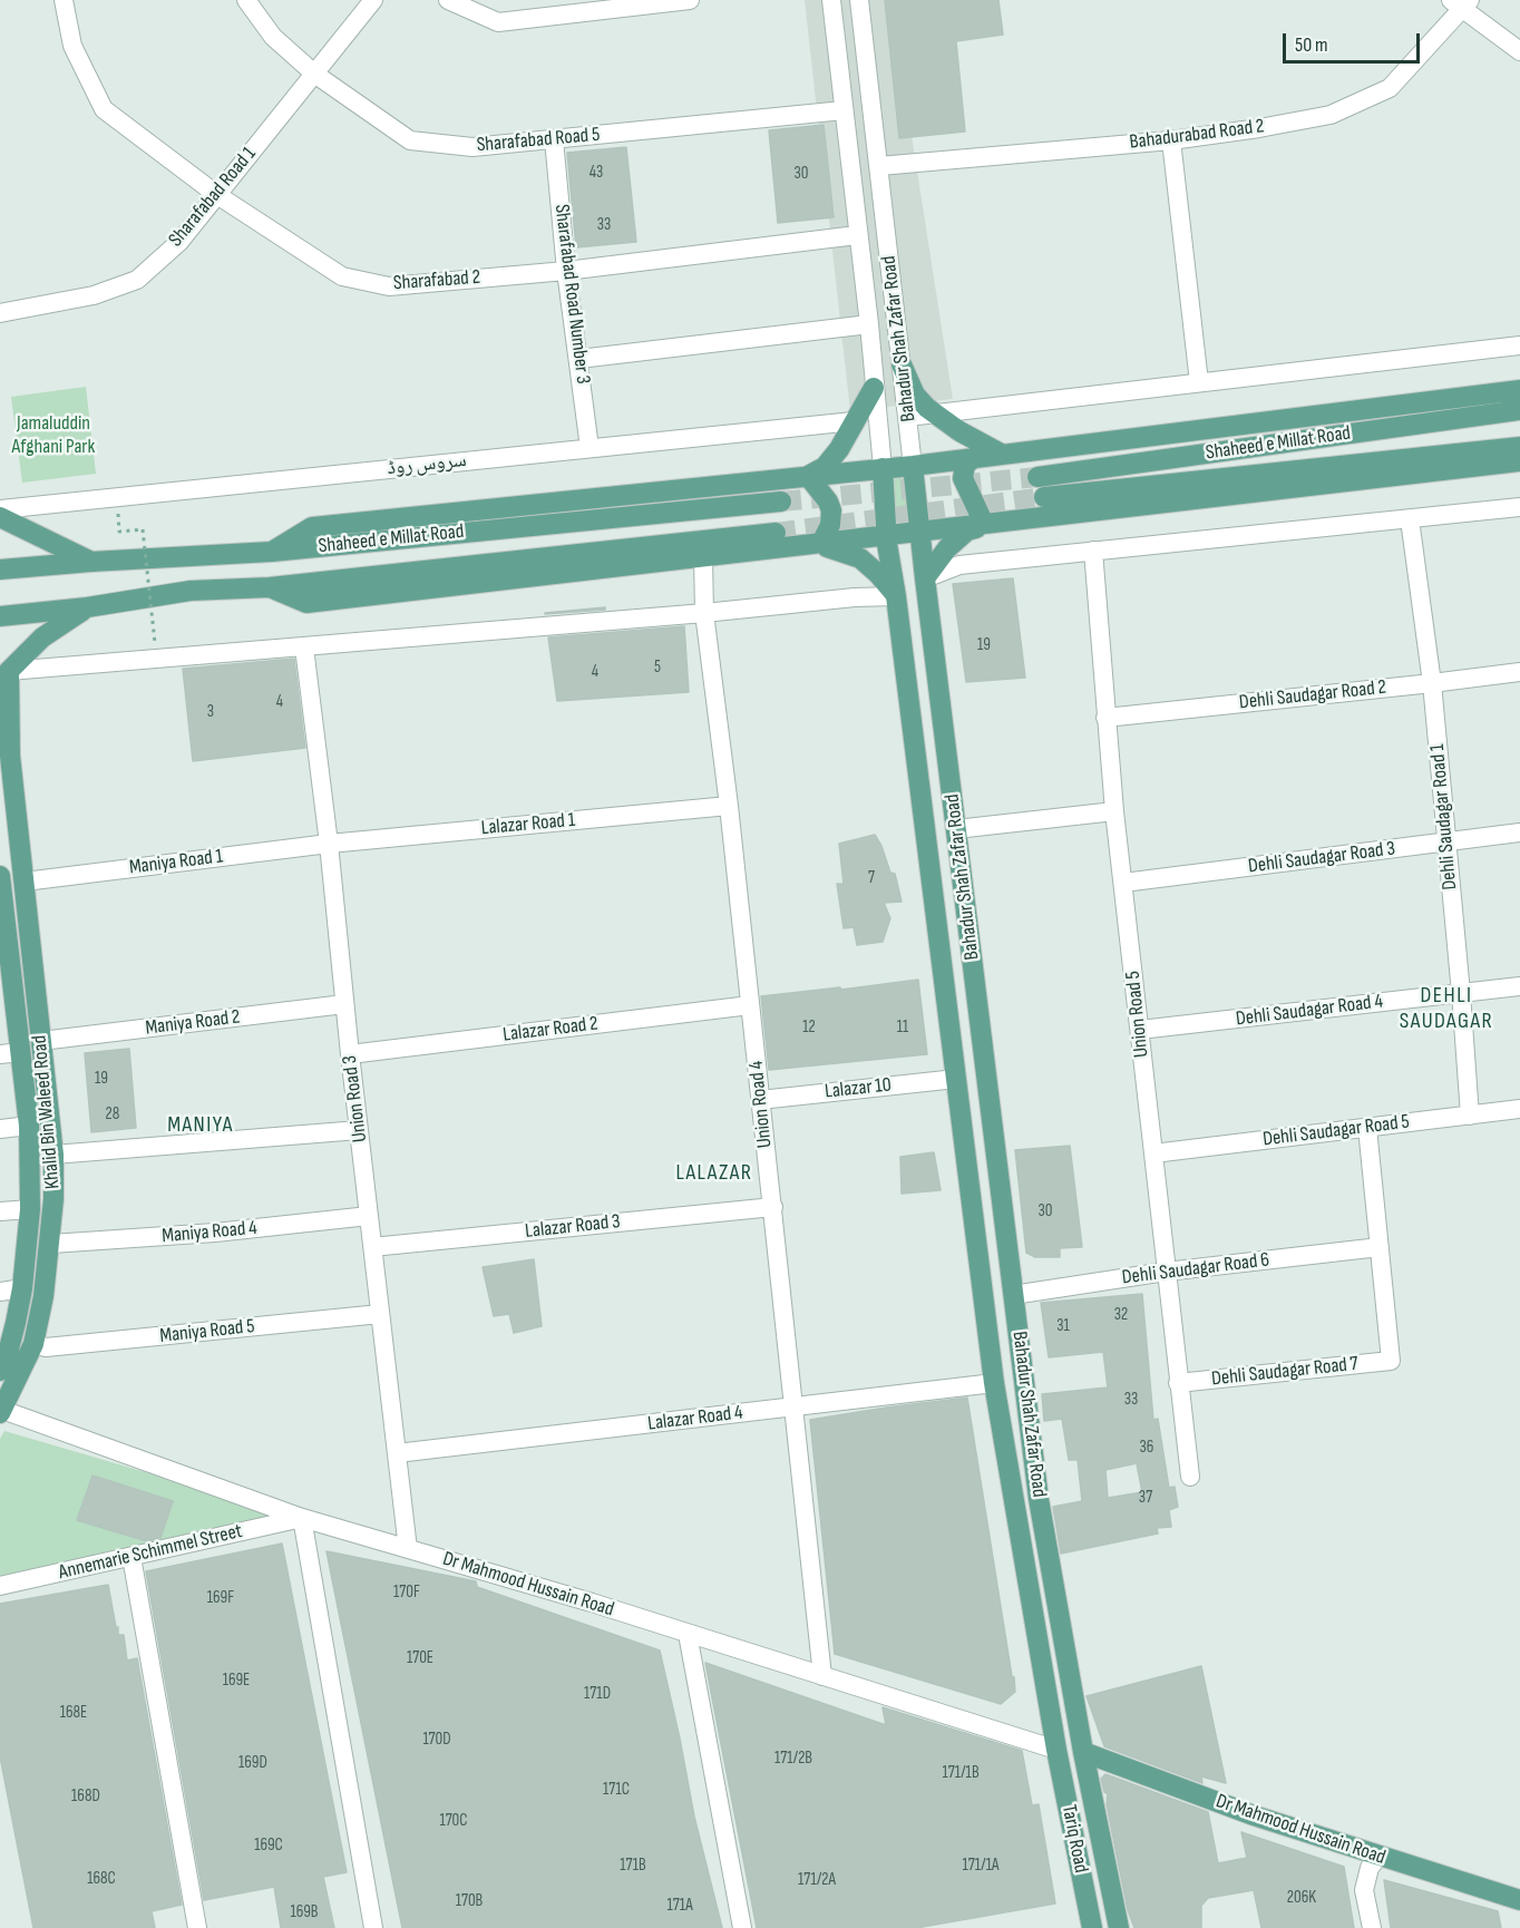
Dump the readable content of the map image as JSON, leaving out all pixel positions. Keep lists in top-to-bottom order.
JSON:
{
  "streets": {
    "main road": [
      "Bahadur Shah Zafar Road",
      "Shaheed e Millat Road",
      "Khalid Bin Waleed Road",
      "Dr Mahmood Hussain Road",
      "Tariq Road"
    ],
    "street": [
      "Bahadurabad Road 2",
      "Sharafabad Road 5",
      "Sharafabad Road 1",
      "Sharafabad 2",
      "Sharafabad Road Number 3",
      "سروس روڈ",
      "Dehli Saudagar Road 2",
      "Dehli Saudagar Road 1",
      "Lalazar Road 1",
      "Dehli Saudagar Road 3",
      "Maniya Road 1",
      "Dehli Saudagar Road 4",
      "Union Road 5",
      "Maniya Road 2",
      "Lalazar Road 2",
      "Lalazar 10",
      "Union Road 3",
      "Union Road 4",
      "Dehli Saudagar Road 5",
      "Lalazar Road 3",
      "Maniya Road 4",
      "Dehli Saudagar Road 6",
      "Maniya Road 5",
      "Dehli Saudagar Road 7",
      "Lalazar Road 4",
      "Annemarie Schimmel Street"
    ]
  },
  "crossings": [
    ["Bahadurabad Road 2", "Bahadur Shah Zafar Road"],
    ["Sharafabad Road 5", "Sharafabad Road 1"],
    ["Sharafabad Road 5", "Sharafabad Road Number 3"],
    ["Sharafabad Road 5", "Bahadur Shah Zafar Road"],
    ["Sharafabad Road 1", "Sharafabad 2"],
    ["Sharafabad 2", "Sharafabad Road Number 3"],
    ["Sharafabad 2", "Bahadur Shah Zafar Road"],
    ["Sharafabad Road Number 3", "سروس روڈ"],
    ["Bahadur Shah Zafar Road", "Lalazar 10"],
    ["Bahadur Shah Zafar Road", "Dehli Saudagar Road 6"],
    ["Bahadur Shah Zafar Road", "Lalazar Road 4"],
    ["Bahadur Shah Zafar Road", "Dr Mahmood Hussain Road"],
    ["Bahadur Shah Zafar Road", "Tariq Road"],
    ["Dehli Saudagar Road 2", "Dehli Saudagar Road 1"],
    ["Dehli Saudagar Road 2", "Union Road 5"],
    ["Dehli Saudagar Road 1", "Dehli Saudagar Road 3"],
    ["Dehli Saudagar Road 1", "Dehli Saudagar Road 4"],
    ["Dehli Saudagar Road 1", "Dehli Saudagar Road 5"],
    ["Lalazar Road 1", "Maniya Road 1"],
    ["Lalazar Road 1", "Union Road 3"],
    ["Lalazar Road 1", "Union Road 4"],
    ["Dehli Saudagar Road 3", "Union Road 5"],
    ["Maniya Road 1", "Union Road 3"],
    ["Maniya Road 1", "Khalid Bin Waleed Road"],
    ["Dehli Saudagar Road 4", "Union Road 5"],
    ["Union Road 5", "Dehli Saudagar Road 5"],
    ["Union Road 5", "Dehli Saudagar Road 6"],
    ["Union Road 5", "Dehli Saudagar Road 7"],
    ["Maniya Road 2", "Union Road 3"],
    ["Maniya Road 2", "Khalid Bin Waleed Road"],
    ["Lalazar Road 2", "Union Road 3"],
    ["Lalazar Road 2", "Union Road 4"],
    ["Lalazar 10", "Union Road 4"],
    ["Union Road 3", "Lalazar Road 3"],
    ["Union Road 3", "Maniya Road 4"],
    ["Union Road 3", "Maniya Road 5"],
    ["Union Road 3", "Lalazar Road 4"],
    ["Union Road 3", "Dr Mahmood Hussain Road"],
    ["Union Road 4", "Lalazar Road 3"],
    ["Union Road 4", "Lalazar Road 4"],
    ["Union Road 4", "Dr Mahmood Hussain Road"],
    ["Khalid Bin Waleed Road", "Maniya Road 4"],
    ["Khalid Bin Waleed Road", "Maniya Road 5"],
    ["Khalid Bin Waleed Road", "Dr Mahmood Hussain Road"],
    ["Dehli Saudagar Road 6", "Dehli Saudagar Road 7"],
    ["Annemarie Schimmel Street", "Dr Mahmood Hussain Road"],
    ["Dr Mahmood Hussain Road", "Tariq Road"]
  ],
  "districts": ["DEHLI SAUDAGAR", "MANIYA", "LALAZAR"],
  "parks": ["Jamaluddin Afghani Park"],
  "house_numbers": [
    "43",
    "30",
    "33",
    "19",
    "5",
    "4",
    "4",
    "3",
    "7",
    "12",
    "11",
    "19",
    "28",
    "30",
    "32",
    "31",
    "33",
    "36",
    "37",
    "170F",
    "169F",
    "170E",
    "169E",
    "171D",
    "168E",
    "170D",
    "171/2B",
    "169D",
    "171/1B",
    "171C",
    "168D",
    "170C",
    "169C",
    "171B",
    "171/1A",
    "168C",
    "171/2A",
    "206K",
    "170B",
    "171A",
    "169B"
  ],
  "scale_bar": "50 m"
}
